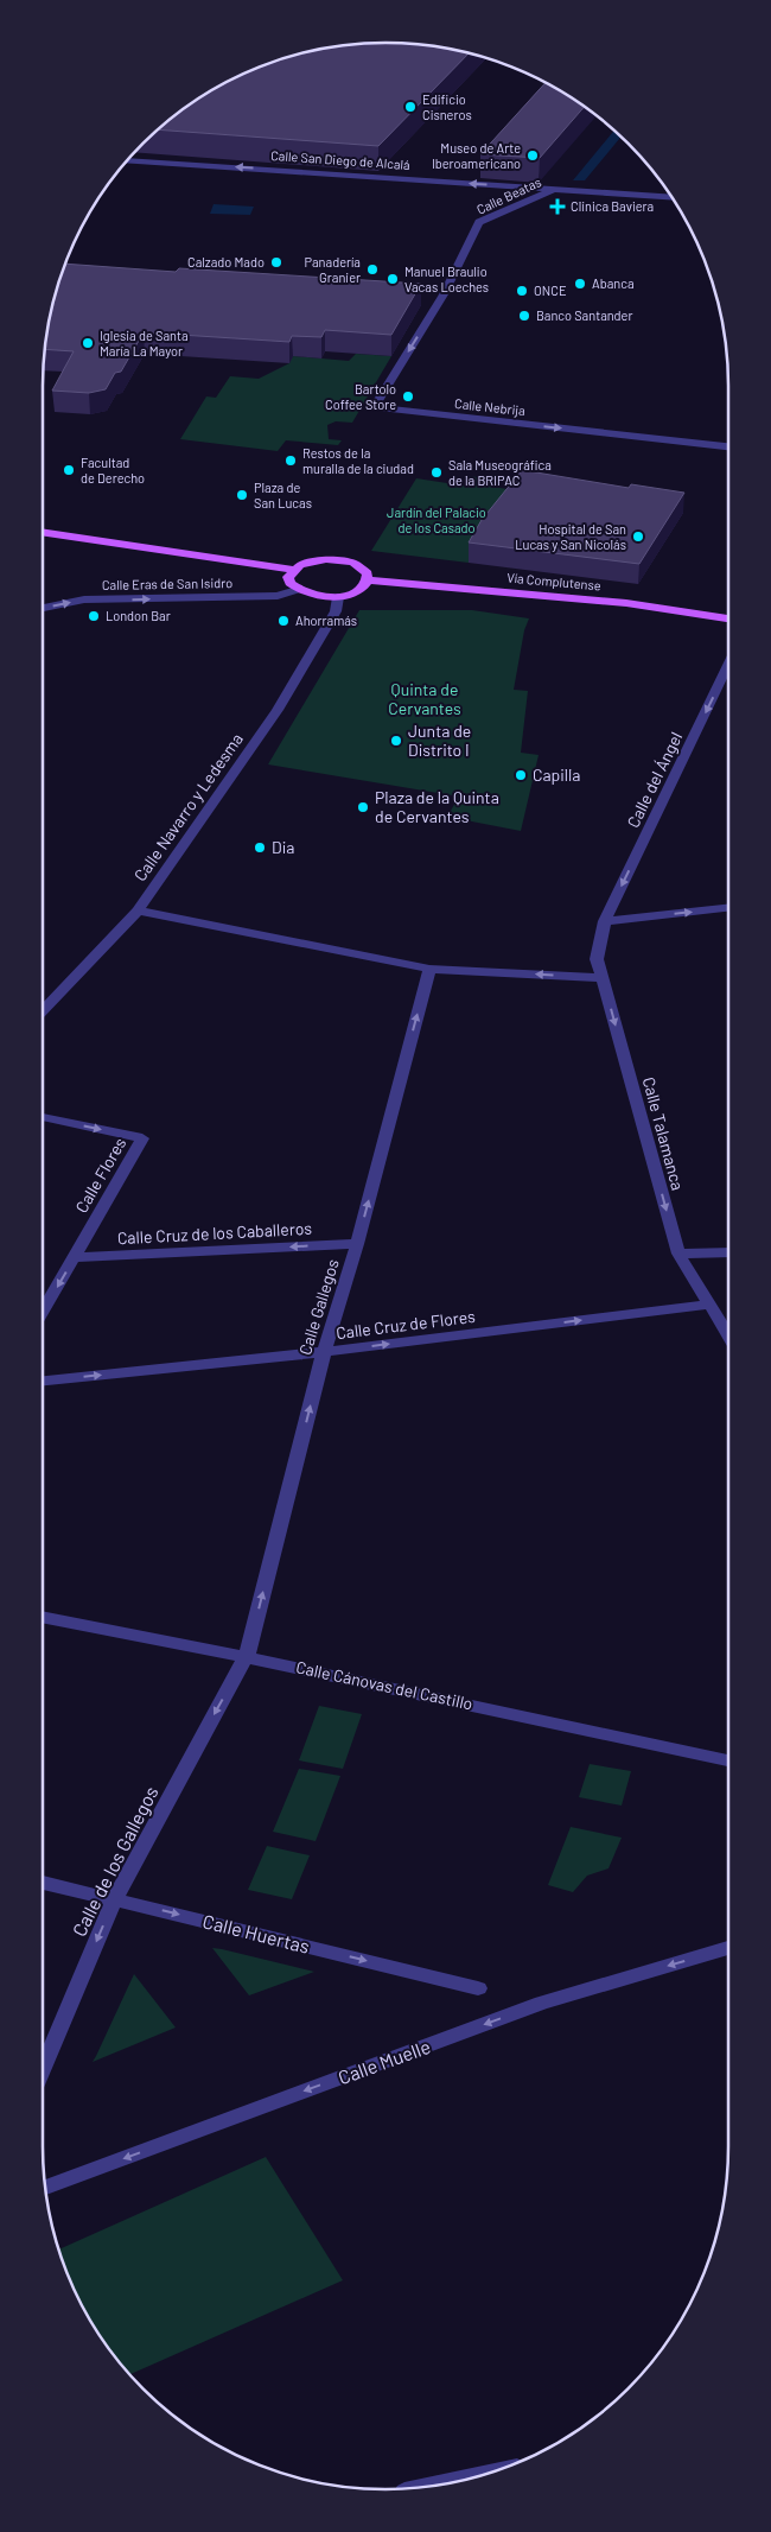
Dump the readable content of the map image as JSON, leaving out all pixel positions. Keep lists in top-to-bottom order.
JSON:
{
  "streets": {
    "main road": ["Vía Complutense"],
    "street": [
      "Calle San Diego de Alcalá",
      "Calle Beatas",
      "Calle Nebrija",
      "Calle Eras de San Isidro",
      "Calle del Ángel",
      "Calle Navarro y Ledesma",
      "Calle Talamanca",
      "Calle Flores",
      "Calle Cruz de los Caballeros",
      "Calle Gallegos",
      "Calle Cruz de Flores",
      "Calle Cánovas del Castillo",
      "Calle de los Gallegos",
      "Calle Huertas",
      "Calle Muelle"
    ]
  },
  "crossings": [
    ["Calle San Diego de Alcalá", "Calle Beatas"],
    ["Calle Beatas", "Calle Nebrija"],
    ["Calle del Ángel", "Calle Talamanca"],
    ["Calle Talamanca", "Calle Cruz de Flores"],
    ["Calle Flores", "Calle Cruz de los Caballeros"],
    ["Calle Cruz de los Caballeros", "Calle Gallegos"],
    ["Calle Gallegos", "Calle Cruz de Flores"],
    ["Calle Gallegos", "Calle Cánovas del Castillo"],
    ["Calle Gallegos", "Calle de los Gallegos"],
    ["Calle Cánovas del Castillo", "Calle de los Gallegos"],
    ["Calle de los Gallegos", "Calle Huertas"]
  ],
  "one_way": [
    "Calle San Diego de Alcalá",
    "Calle Eras de San Isidro",
    "Calle del Ángel",
    "Calle Talamanca",
    "Calle Cruz de los Caballeros",
    "Calle Gallegos",
    "Calle Cruz de Flores",
    "Calle de los Gallegos",
    "Calle Huertas",
    "Calle Muelle"
  ],
  "parks": ["Jardín del Palacio de los Casado", "Quinta de Cervantes"],
  "places": {
    "other": [
      "Edificio Cisneros",
      "Museo de Arte Iberoamericano",
      "Calzado Mado",
      "Panadería Granier",
      "Manuel Braulio Vacas Loeches",
      "Abanca",
      "ONCE",
      "Banco Santander",
      "Iglesia de Santa María La Mayor",
      "Bartolo Coffee Store",
      "Restos de la muralla de la ciudad",
      "Facultad de Derecho",
      "Sala Museográfica de la BRIPAC",
      "Plaza de San Lucas",
      "Hospital de San Lucas y San Nicolás",
      "London Bar",
      "Ahorramás",
      "Junta de Distrito I",
      "Capilla",
      "Plaza de la Quinta de Cervantes",
      "Dia"
    ],
    "health": ["Clinica Baviera"]
  }
}
